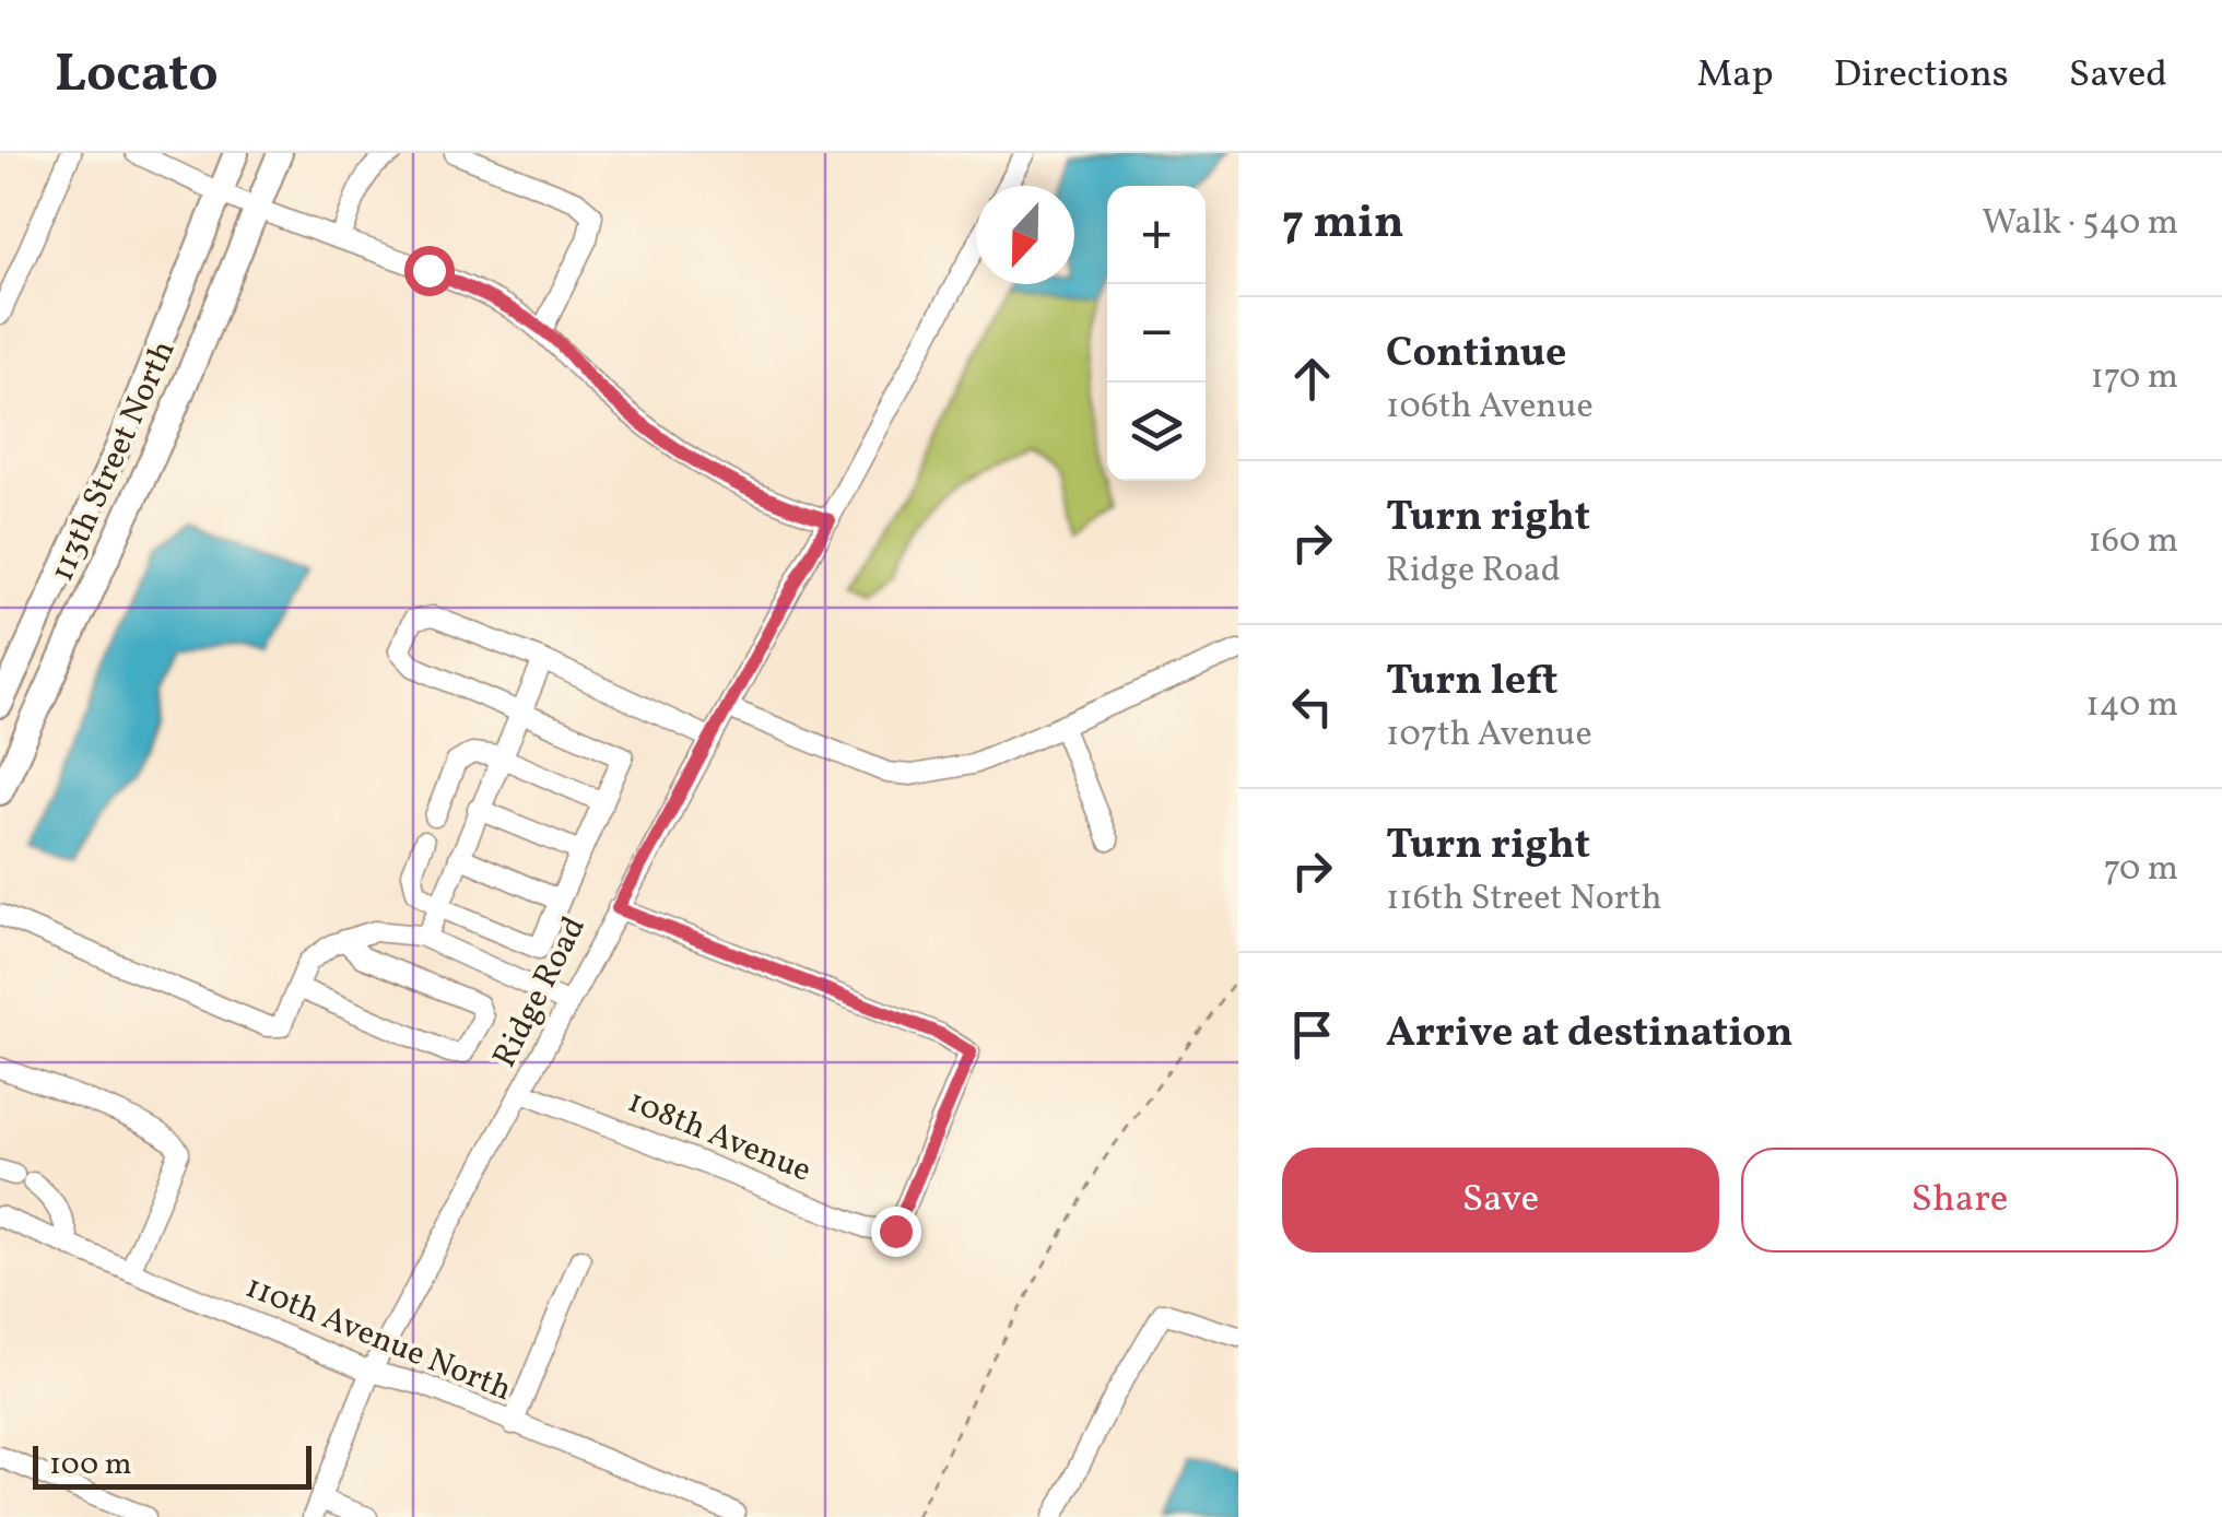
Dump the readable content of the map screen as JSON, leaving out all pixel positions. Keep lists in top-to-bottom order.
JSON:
{
  "streets": {
    "main road": ["113th Street North"],
    "street": ["Ridge Road", "108th Avenue", "110th Avenue North"]
  },
  "crossings": [
    ["Ridge Road", "108th Avenue"],
    ["Ridge Road", "110th Avenue North"]
  ],
  "scale_bar": "100 m",
  "north": "bottom",
  "page": {
    "header": "Locato",
    "nav": ["Map", "Directions", "Saved"],
    "heading": ["7 min", "Walk · 540 m"],
    "map_buttons": ["+", "−"],
    "list": [
      ["Continue", "106th Avenue", "170 m"],
      ["Turn right", "Ridge Road", "160 m"],
      ["Turn left", "107th Avenue", "140 m"],
      ["Turn right", "116th Street North", "70 m"],
      "Arrive at destination"
    ],
    "buttons": ["Save", "Share"],
    "scale": "100 m"
  }
}
